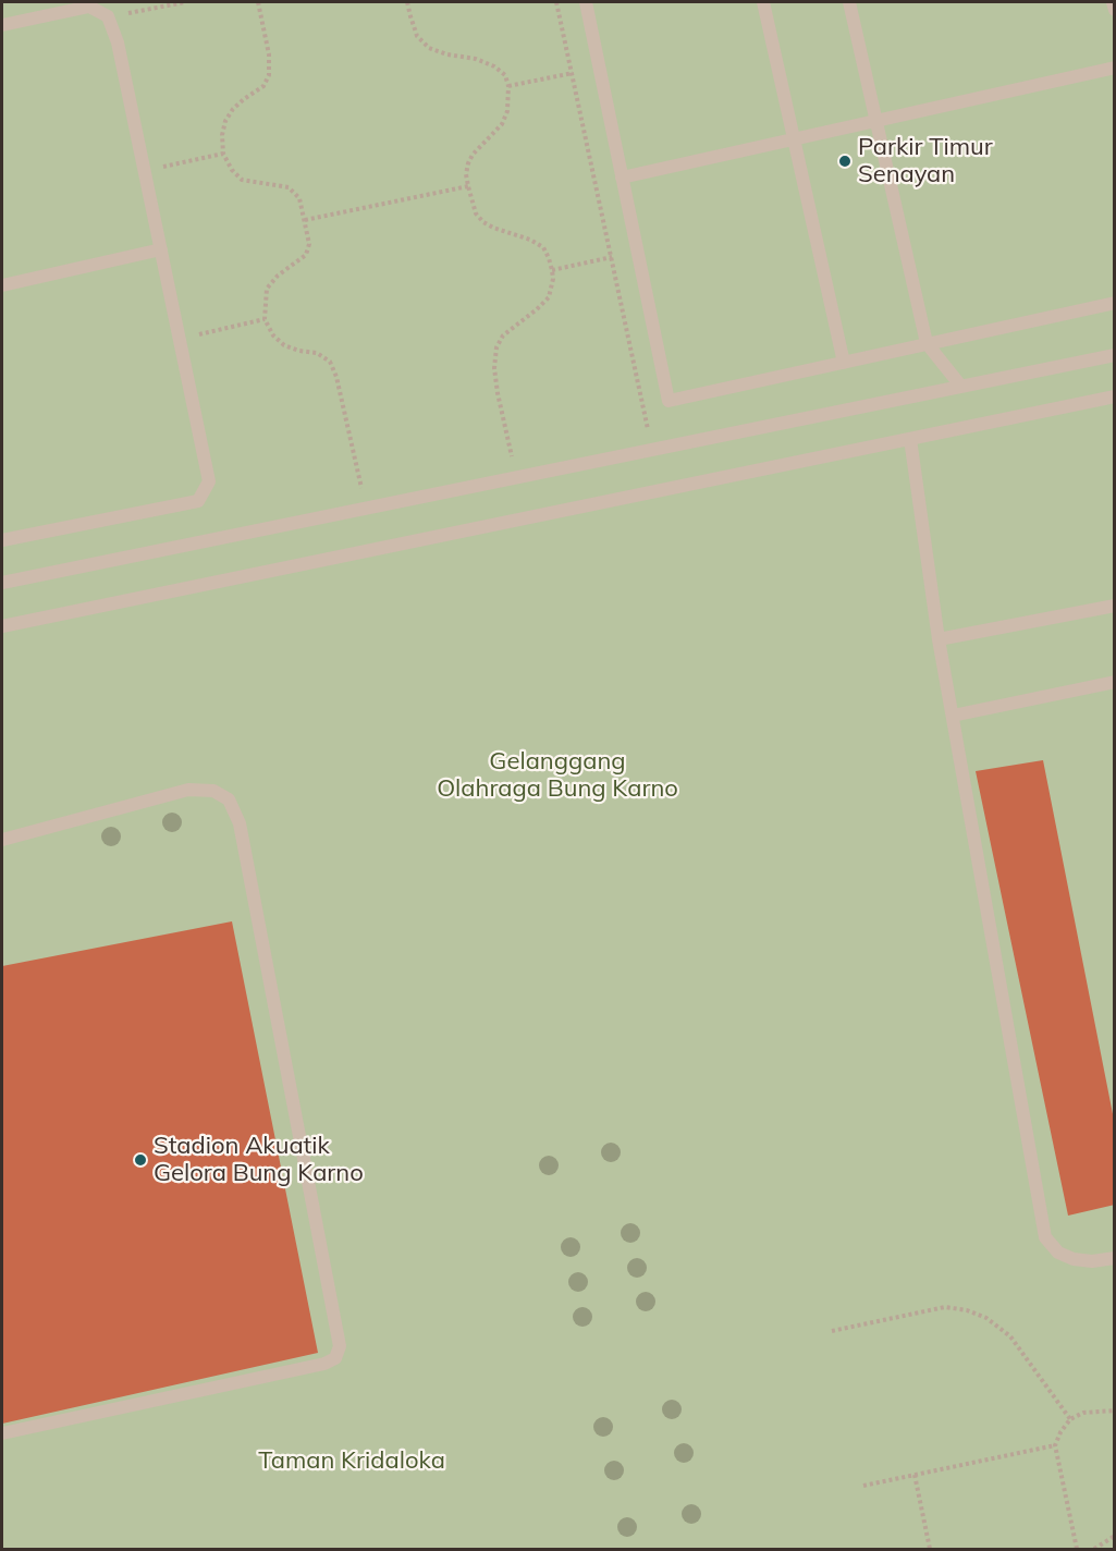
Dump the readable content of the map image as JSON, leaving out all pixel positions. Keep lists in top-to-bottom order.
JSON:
{
  "parks": ["Gelanggang Olahraga Bung Karno", "Taman Kridaloka"],
  "places": ["Parkir Timur Senayan", "Stadion Akuatik Gelora Bung Karno"]
}
